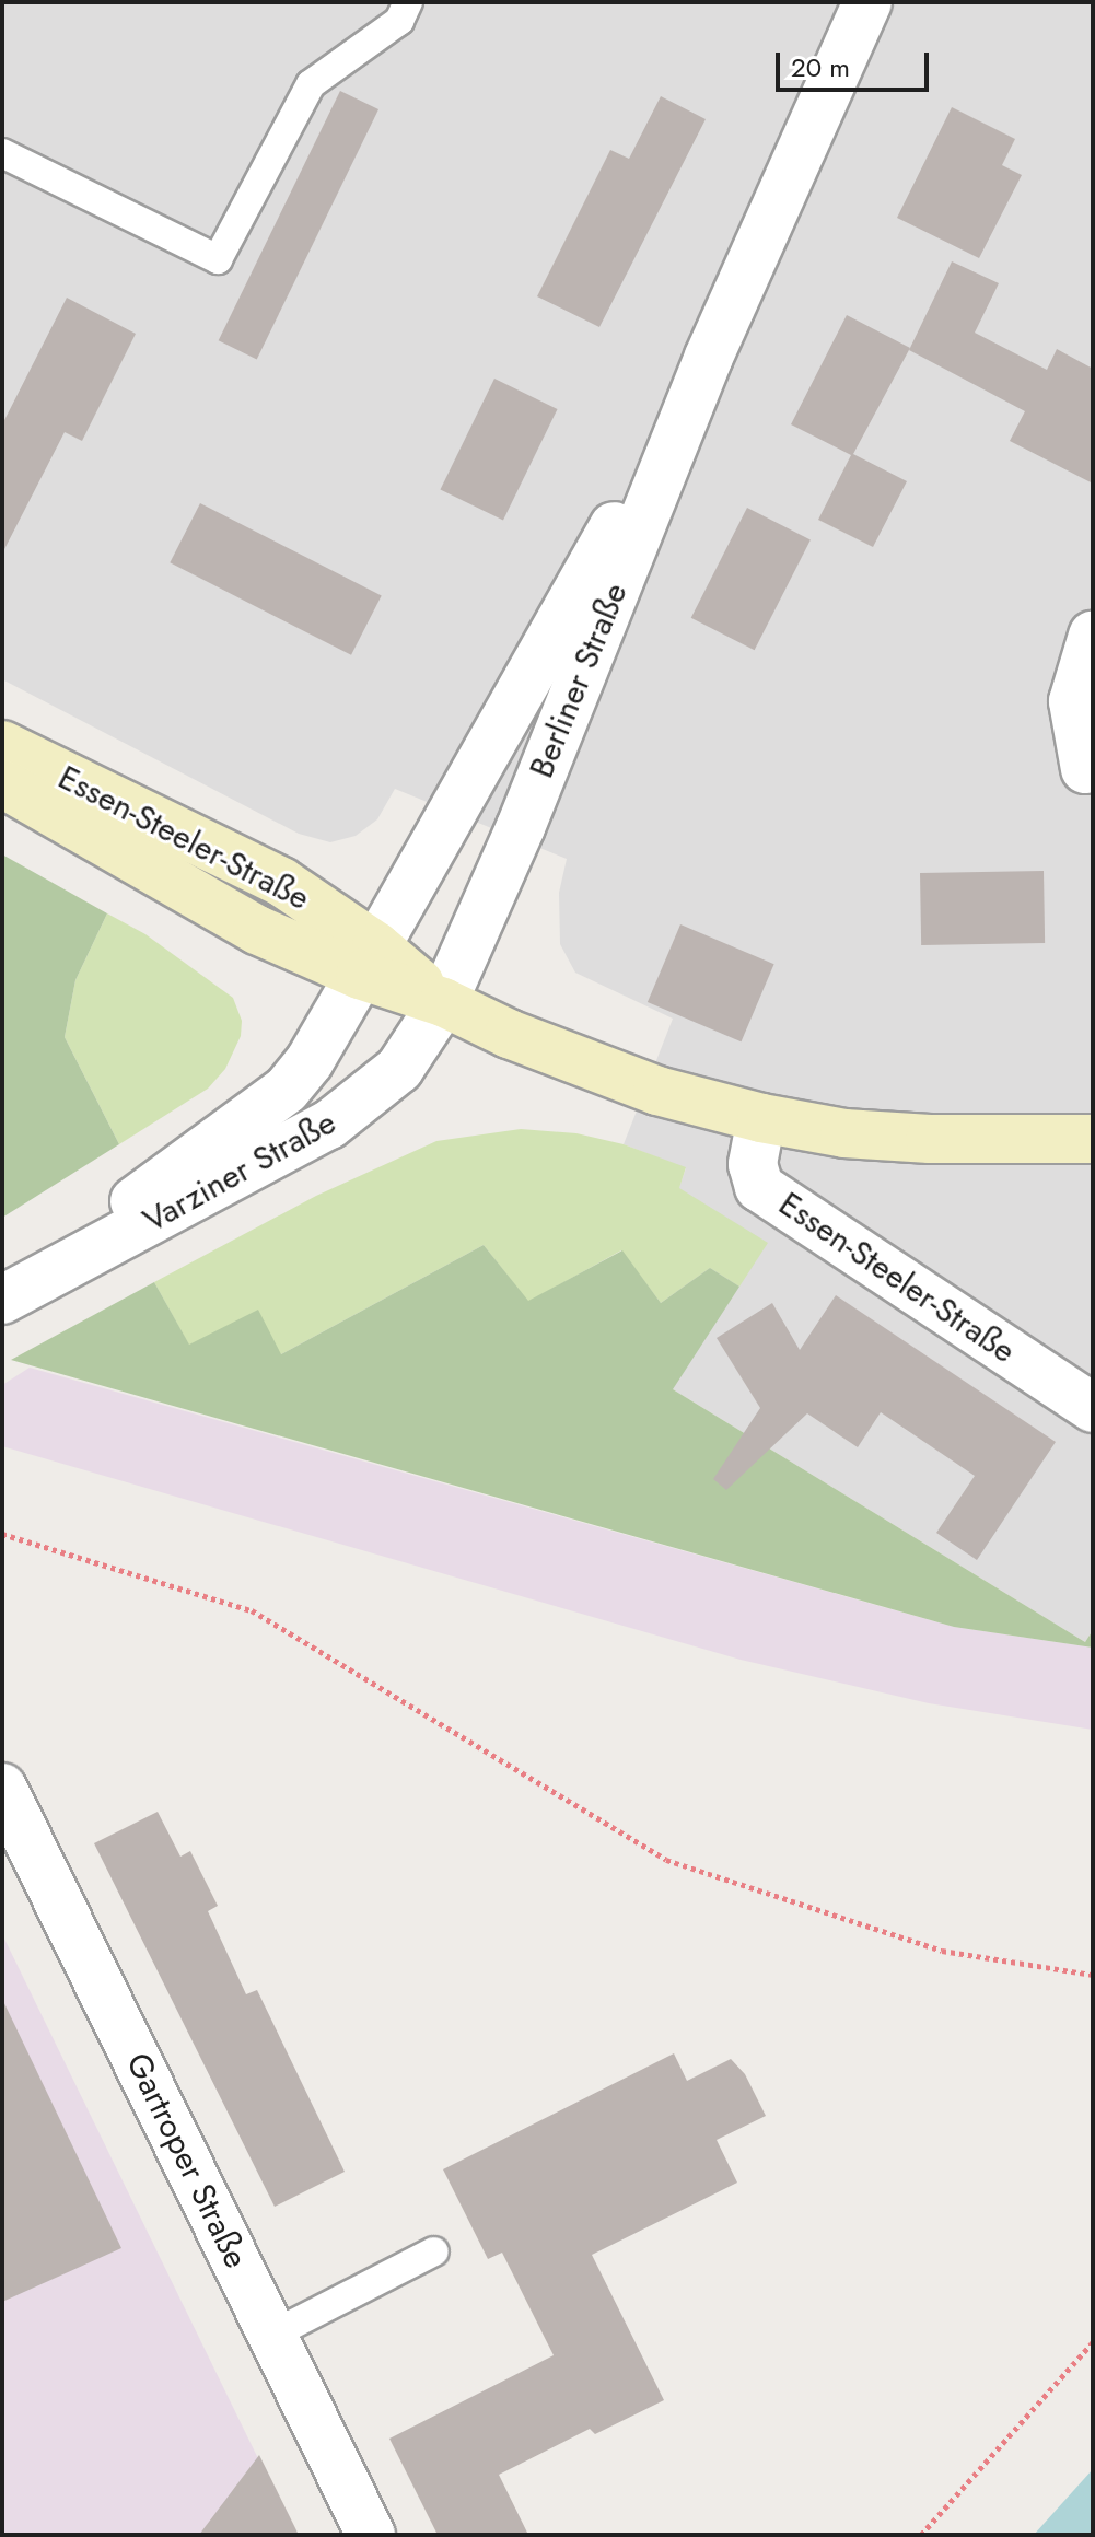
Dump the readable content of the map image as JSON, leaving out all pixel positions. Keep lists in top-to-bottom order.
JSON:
{
  "streets": {
    "main road": ["Essen-Steeler-Straße"],
    "street": ["Berliner Straße", "Varziner Straße", "Gartroper Straße"]
  },
  "crossings": [
    ["Berliner Straße", "Essen-Steeler-Straße"],
    ["Berliner Straße", "Varziner Straße"],
    ["Essen-Steeler-Straße", "Varziner Straße"]
  ],
  "scale_bar": "20 m"
}
